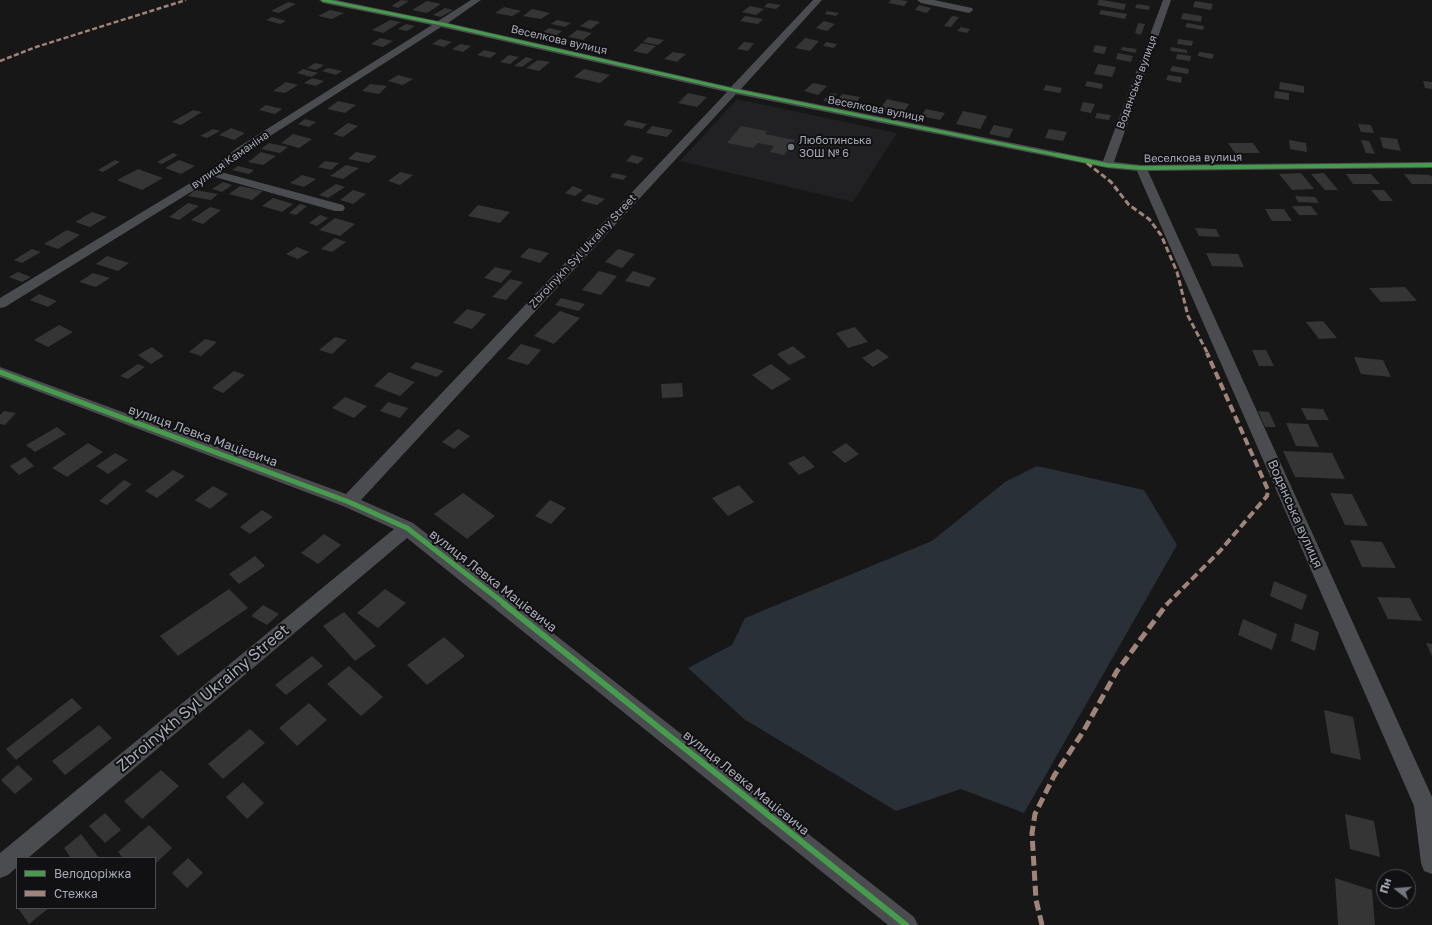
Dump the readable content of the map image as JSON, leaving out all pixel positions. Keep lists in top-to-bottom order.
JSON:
{
  "streets": {
    "street": [
      "Веселкова вулиця",
      "Водянська вулиця",
      "вулиця Каманіна",
      "Zbroinykh Syl Ukrainy Street",
      "вулиця Левка Мацієвича"
    ]
  },
  "crossings": [
    ["Веселкова вулиця", "Водянська вулиця"],
    ["Веселкова вулиця", "вулиця Каманіна"],
    ["Веселкова вулиця", "Zbroinykh Syl Ukrainy Street"],
    ["Zbroinykh Syl Ukrainy Street", "вулиця Левка Мацієвича"]
  ],
  "places": ["Люботинська ЗОШ № 6"],
  "legend": ["Велодоріжка", "Стежка"],
  "north": "left"
}
